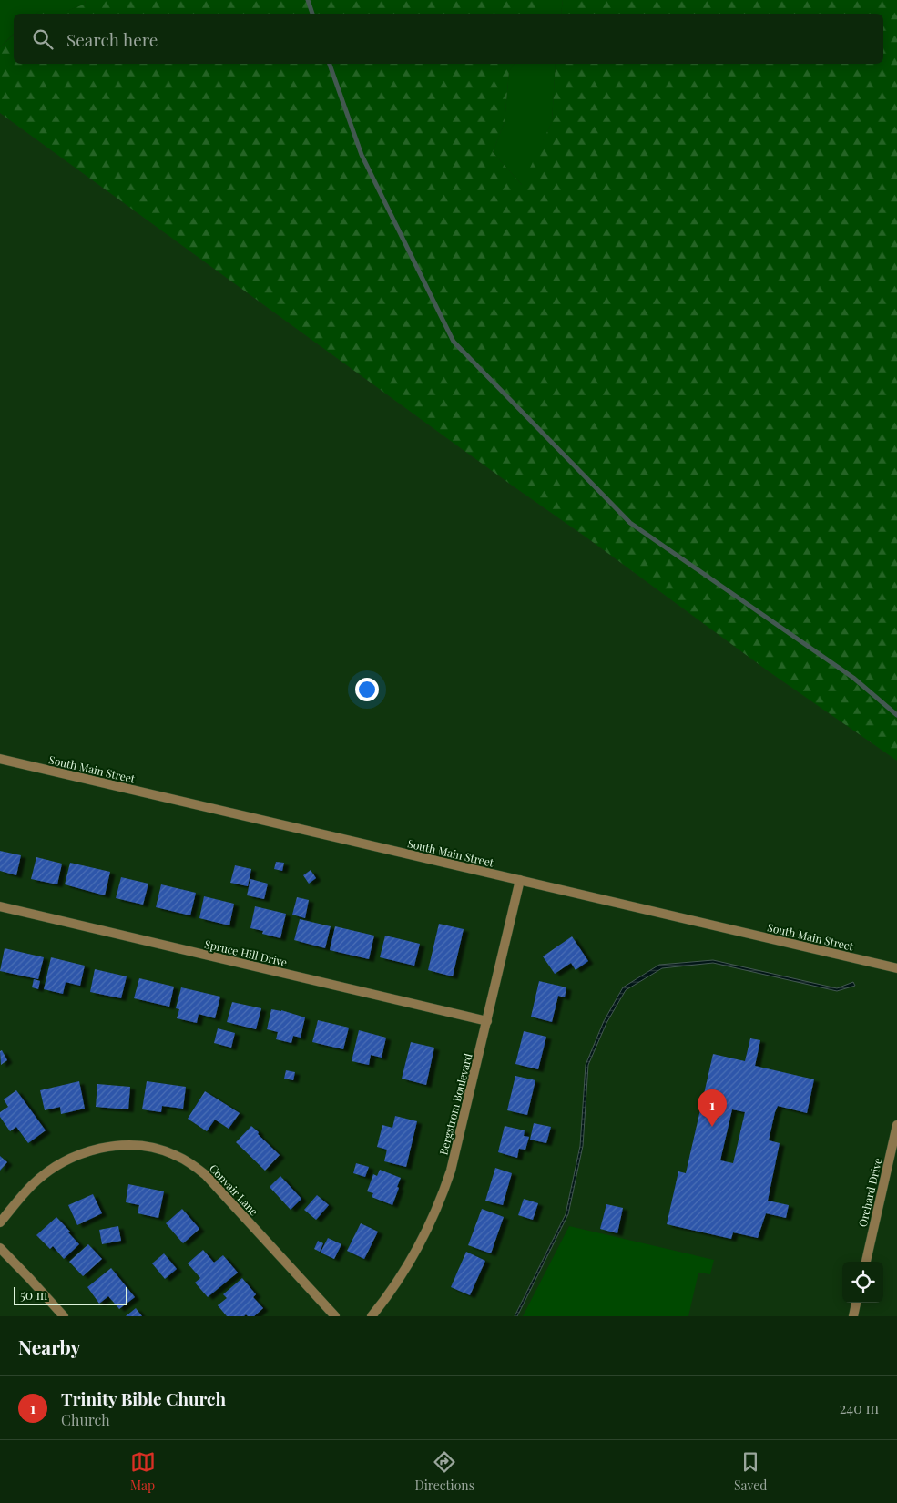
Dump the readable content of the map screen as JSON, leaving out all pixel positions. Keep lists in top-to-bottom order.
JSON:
{
  "streets": {
    "street": [
      "South Main Street",
      "Spruce Hill Drive",
      "Bergstrom Boulevard",
      "Convair Lane",
      "Orchard Drive"
    ]
  },
  "crossings": [
    ["South Main Street", "Bergstrom Boulevard"],
    ["Spruce Hill Drive", "Bergstrom Boulevard"]
  ],
  "scale_bar": "50 m",
  "page": {
    "search": "Search here",
    "pins": "1",
    "scale": "50 m",
    "heading": "Nearby",
    "list": [
      {
        "mark": "1",
        "name": "Trinity Bible Church",
        "note": "Church",
        "value": "240 m"
      }
    ],
    "nav": ["Map", "Directions", "Saved"]
  }
}
